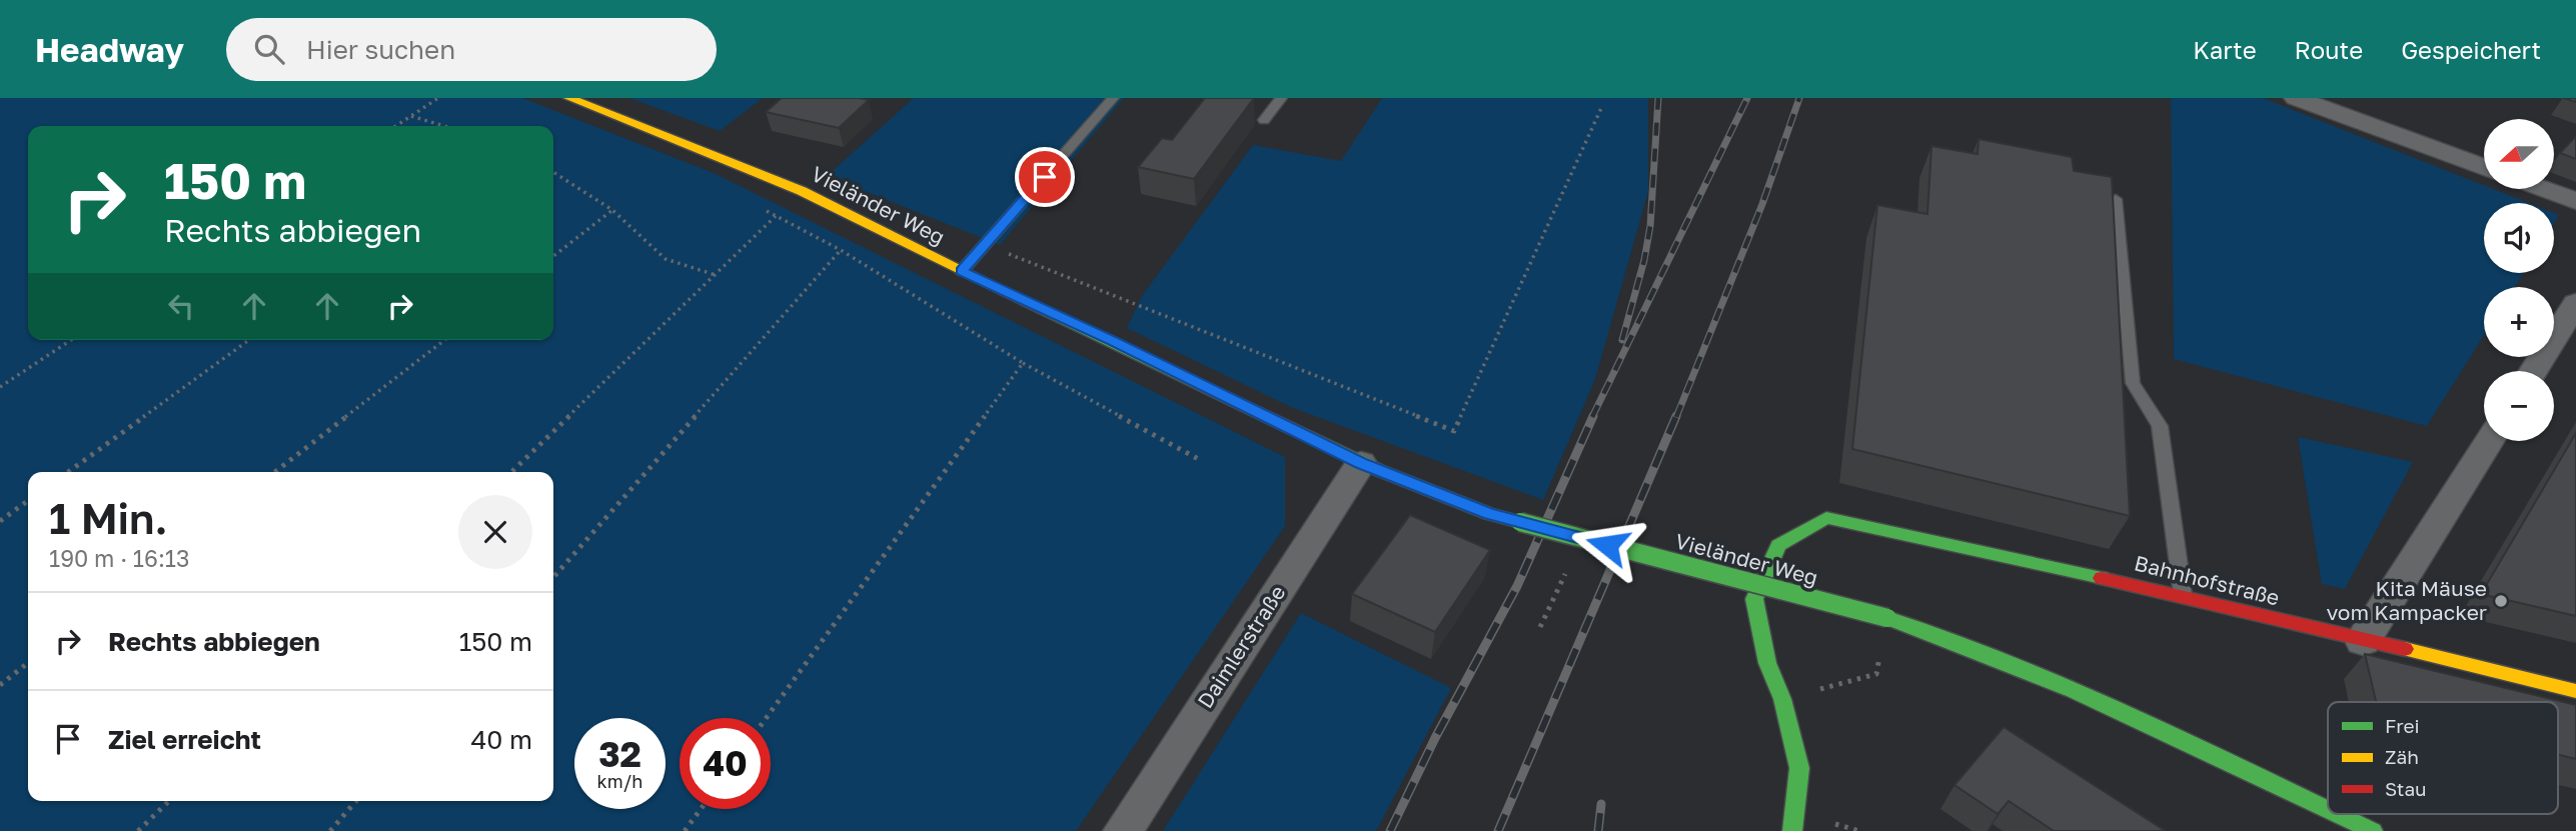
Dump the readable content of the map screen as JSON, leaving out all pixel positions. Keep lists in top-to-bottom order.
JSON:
{
  "streets": {
    "street": ["Vieländer Weg", "Bahnhofstraße", "Daimlerstraße"]
  },
  "crossings": [
    ["Vieländer Weg", "Daimlerstraße"]
  ],
  "places": ["Kita Mäuse vom Kampacker"],
  "legend": ["Frei", "Zäh", "Stau"],
  "north": "left",
  "page": {
    "header": "Headway",
    "search": "Hier suchen",
    "nav": ["Karte", "Route", "Gespeichert"],
    "map_buttons": ["+", "−"],
    "turn": ["150 m", "Rechts abbiegen"],
    "heading": ["1 Min.", "190 m · 16:13"],
    "list": [
      {
        "name": "Rechts abbiegen",
        "value": "150 m"
      },
      {
        "name": "Ziel erreicht",
        "value": "40 m"
      }
    ],
    "speed": "32 km/h",
    "limit": "40"
  }
}
